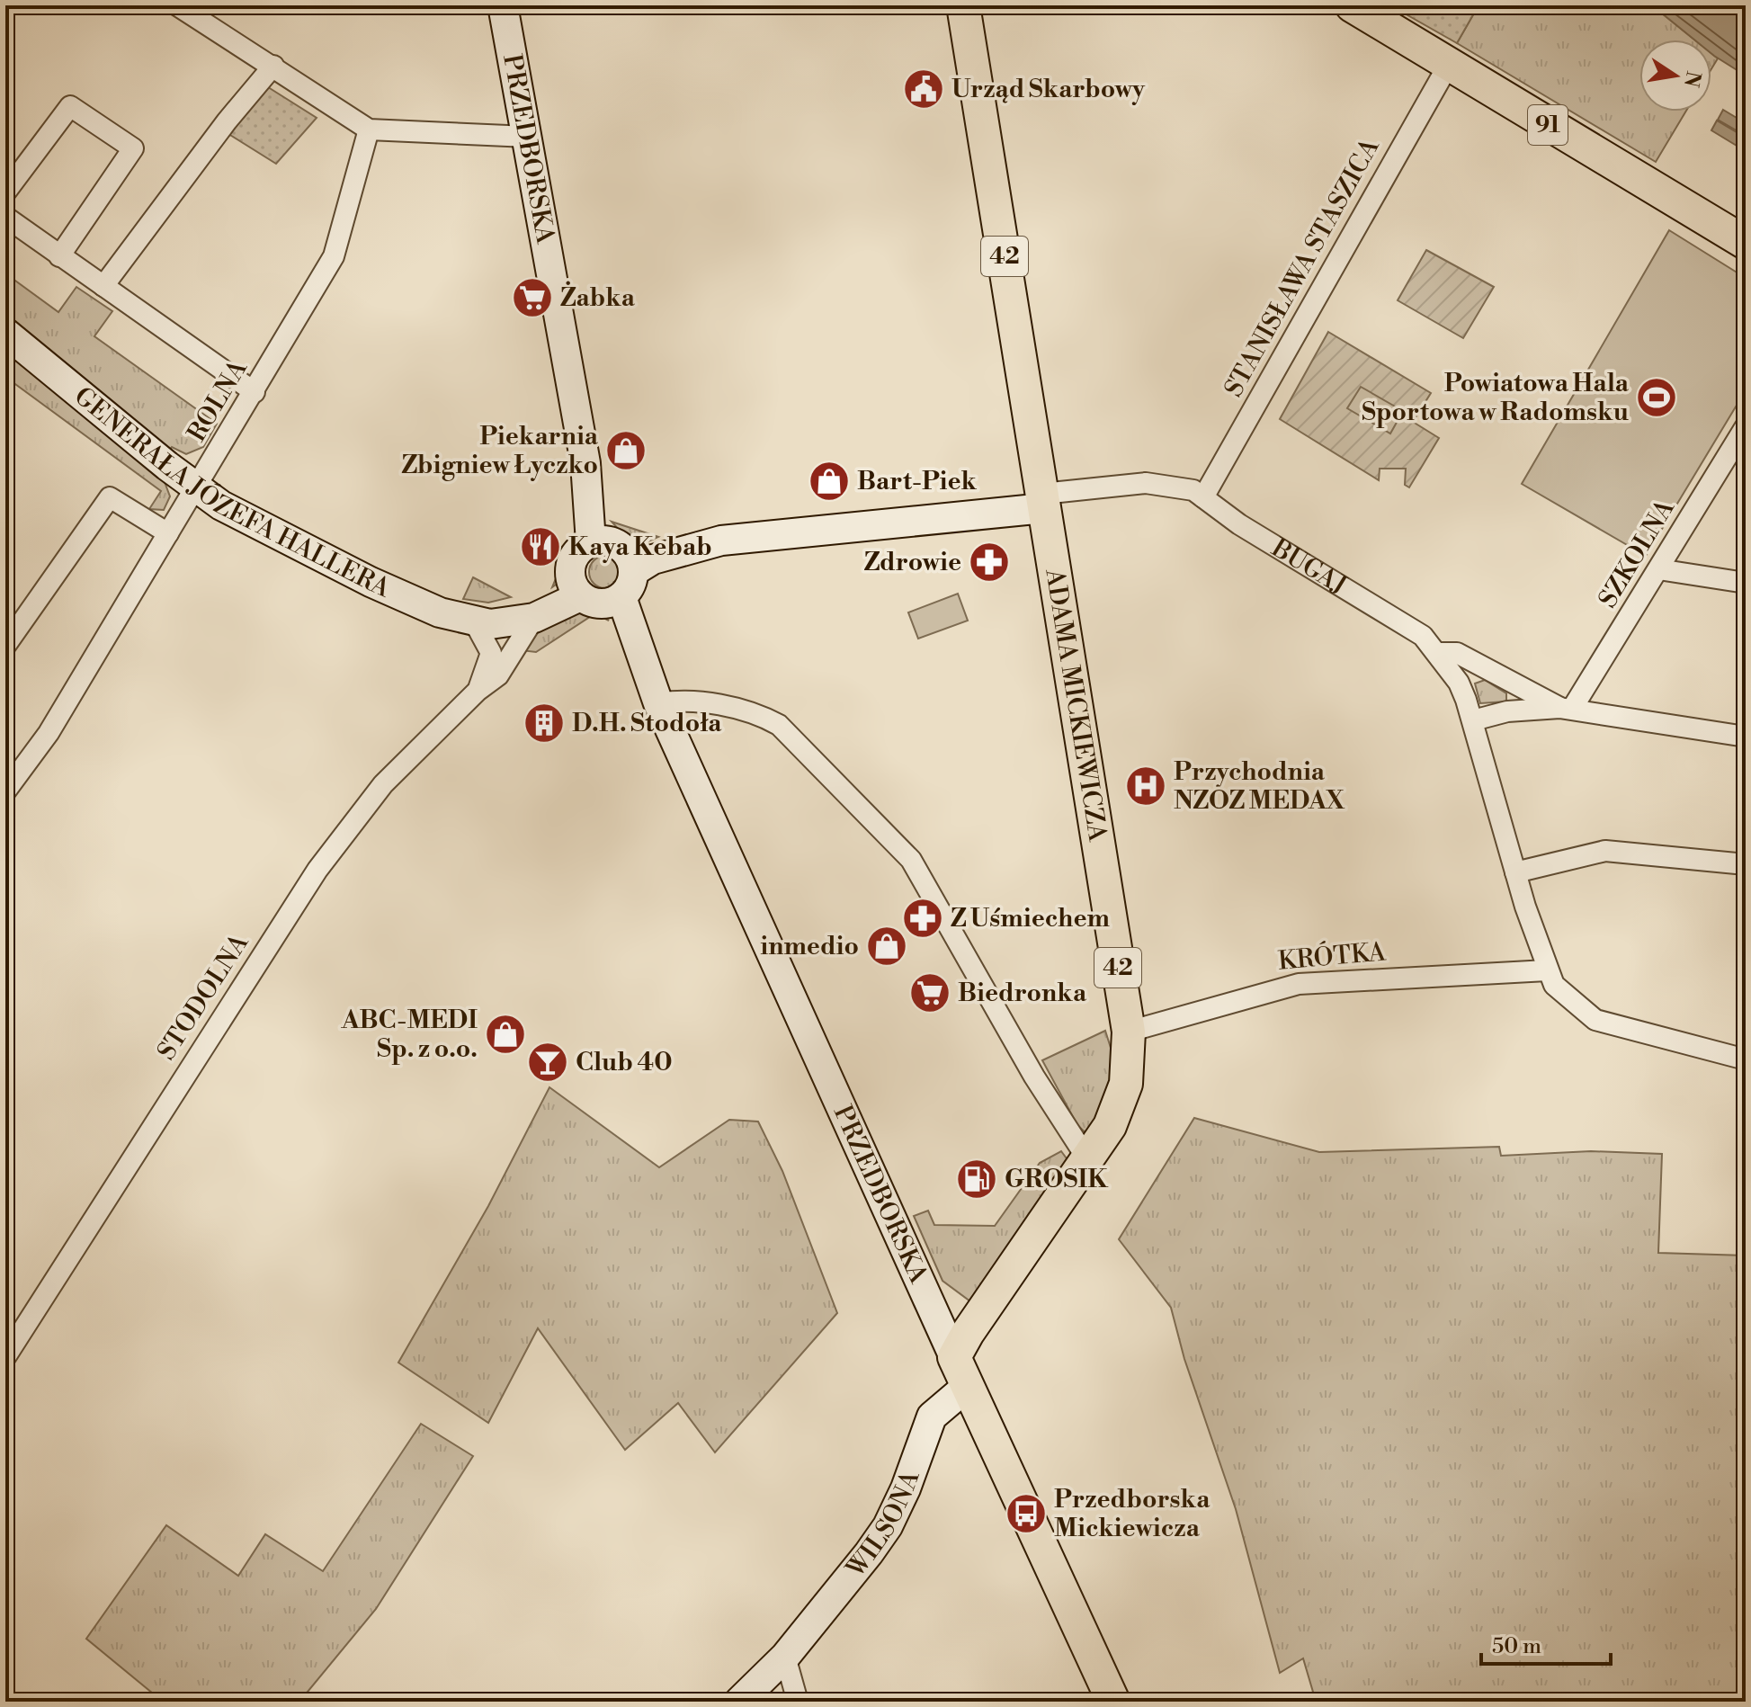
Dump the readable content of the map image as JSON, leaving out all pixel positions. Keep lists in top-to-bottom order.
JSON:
{
  "streets": {
    "main road": [
      "91",
      "PRZEDBORSKA",
      "42",
      "ADAMA MICKIEWICZA"
    ],
    "street": [
      "STANISŁAWA STASZICA",
      "ROLNA",
      "GENERAŁA JÓZEFA HALLERA",
      "SZKOLNA",
      "BUGAJ",
      "KRÓTKA",
      "STODOLNA",
      "WILSONA"
    ]
  },
  "crossings": [
    ["91", "STANISŁAWA STASZICA"],
    ["PRZEDBORSKA", "GENERAŁA JÓZEFA HALLERA"],
    ["PRZEDBORSKA", "BUGAJ"],
    ["PRZEDBORSKA", "ADAMA MICKIEWICZA"],
    ["PRZEDBORSKA", "WILSONA"],
    ["STANISŁAWA STASZICA", "BUGAJ"],
    ["ROLNA", "GENERAŁA JÓZEFA HALLERA"],
    ["GENERAŁA JÓZEFA HALLERA", "STODOLNA"],
    ["SZKOLNA", "BUGAJ"],
    ["BUGAJ", "ADAMA MICKIEWICZA"],
    ["ADAMA MICKIEWICZA", "KRÓTKA"],
    ["ADAMA MICKIEWICZA", "WILSONA"]
  ],
  "places": {
    "public building": ["Urząd Skarbowy"],
    "supermarket": ["Żabka", "Biedronka"],
    "sports": ["Powiatowa Hala Sportowa w Radomsku"],
    "shop": [
      "Piekarnia Zbigniew Łyczko",
      "Bart-Piek",
      "inmedio",
      "ABC-MEDI Sp. z o.o."
    ],
    "restaurant": ["Kaya Kebab"],
    "pharmacy": ["Zdrowie", "Z Uśmiechem"],
    "building": ["D.H. Stodoła"],
    "hospital": ["Przychodnia NZOZ MEDAX"],
    "bar": ["Club 40"],
    "fuel station": ["GROSIK"],
    "bus stop": ["Przedborska Mickiewicza"]
  },
  "scale_bar": "50 m",
  "north": "right"
}
